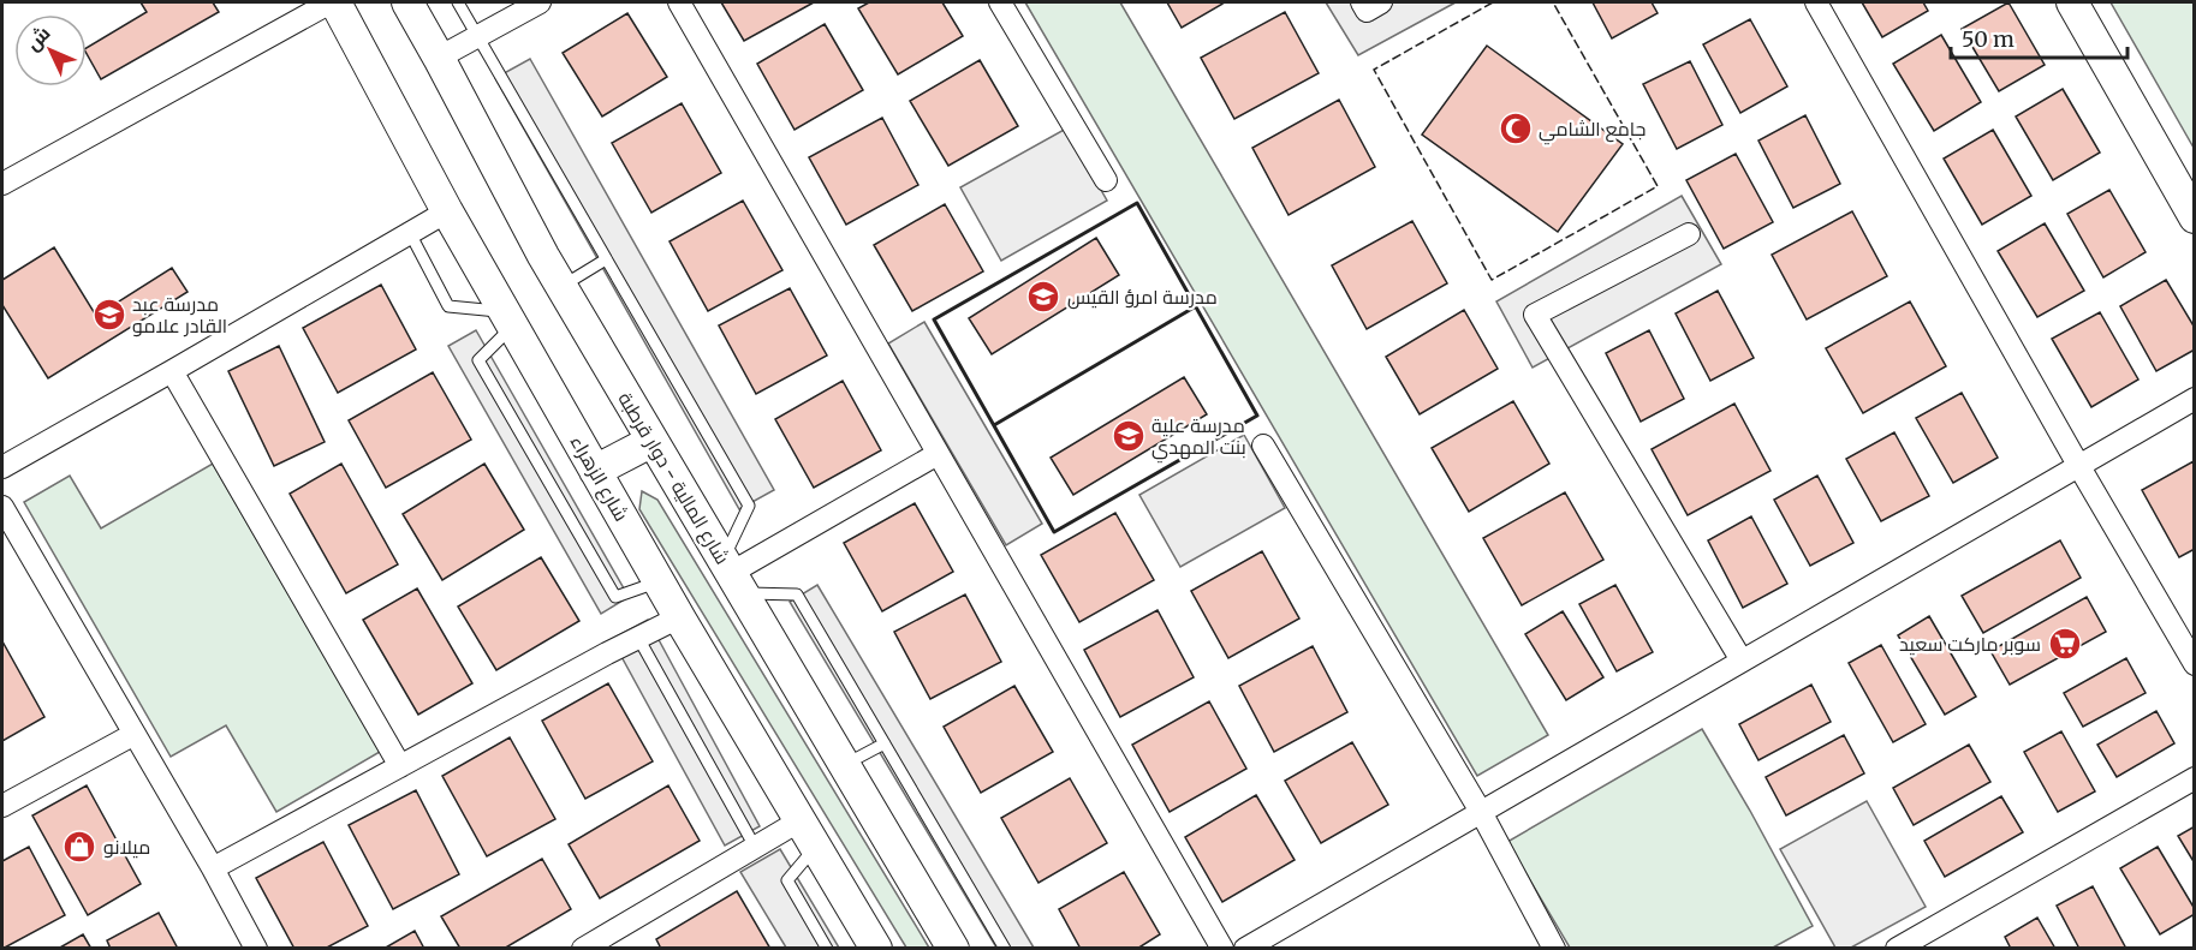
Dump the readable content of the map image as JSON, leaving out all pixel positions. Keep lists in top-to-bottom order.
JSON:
{
  "streets": {
    "main road": ["شارع الزهراء", "شارع المالية - دوار قرطبة"]
  },
  "places": {
    "mosque": ["جامع الشامي"],
    "school or university": ["مدرسة امرؤ القيس", "مدرسة عبد القادر علامو", "مدرسة علية بنت المهدي"],
    "supermarket": ["سوبر ماركت سعيد"],
    "shop": ["ميلانو"]
  },
  "scale_bar": "50 m",
  "north": "top left"
}
